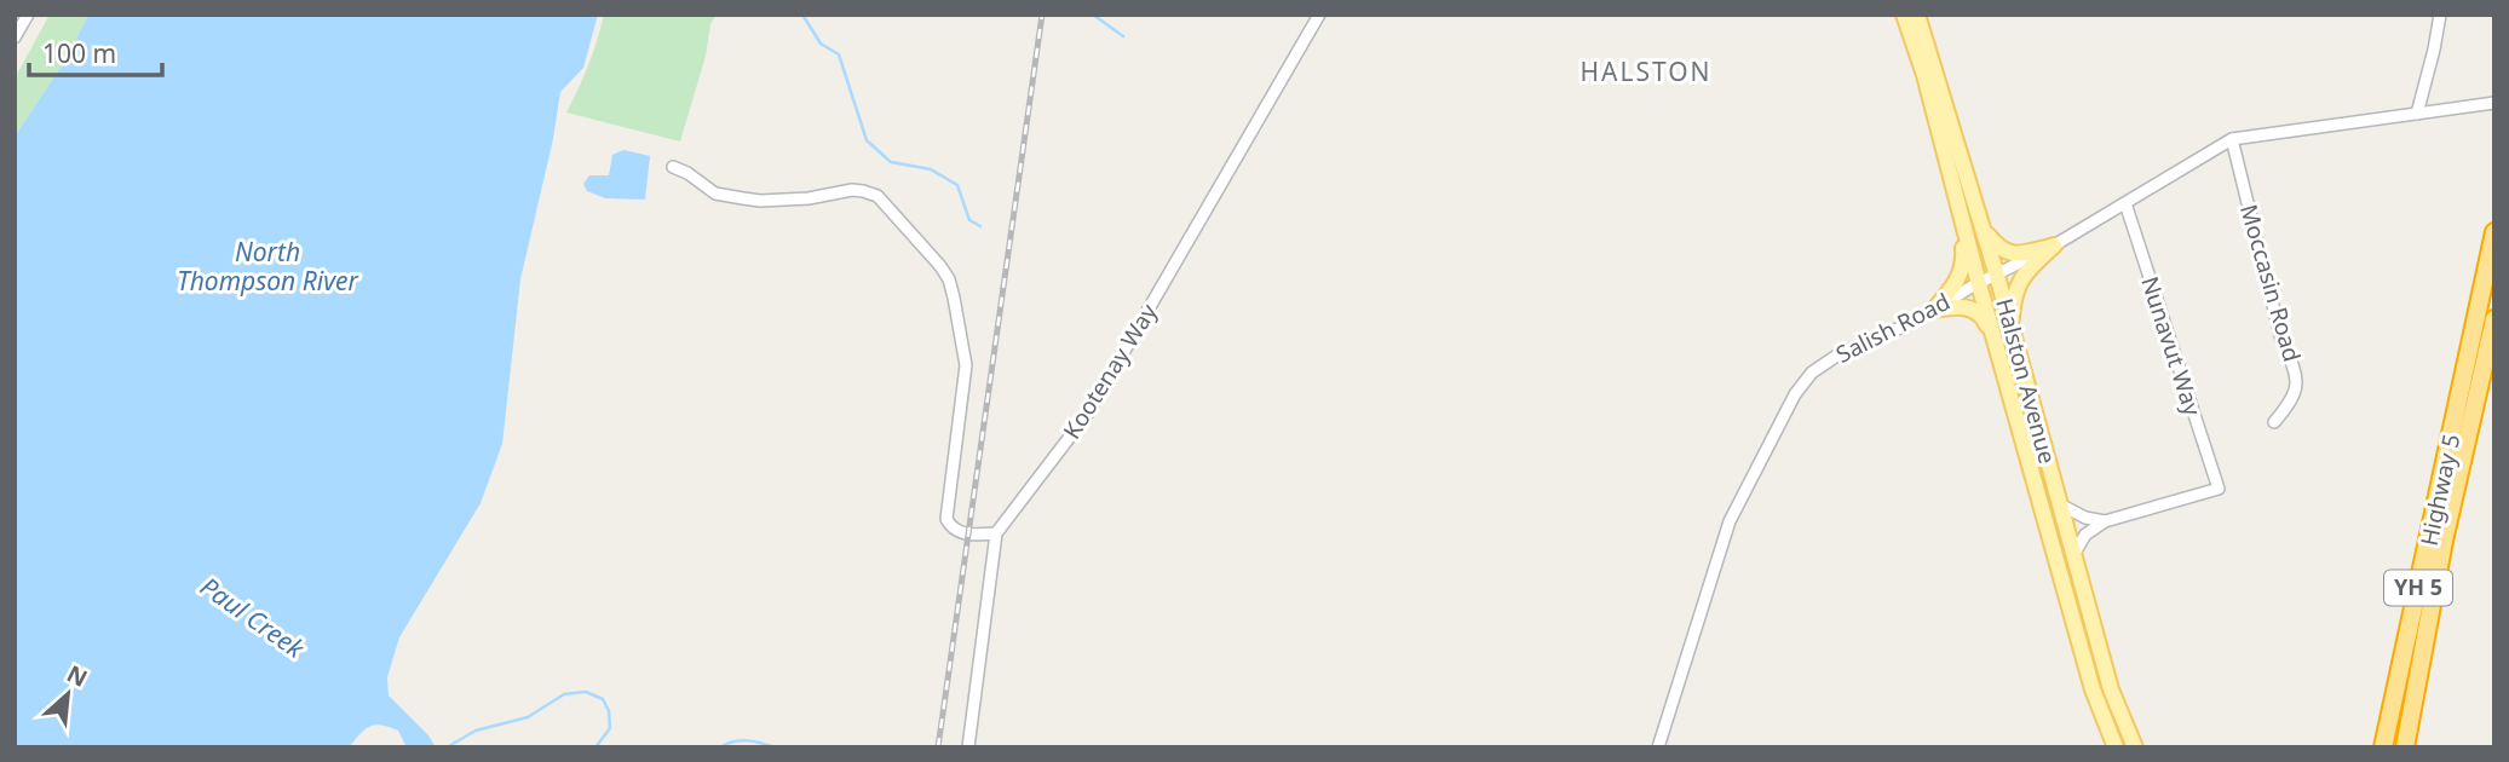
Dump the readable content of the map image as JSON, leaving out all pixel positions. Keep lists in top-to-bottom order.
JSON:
{
  "streets": {
    "highway": ["Highway 5", "YH 5"],
    "main road": ["Halston Avenue"],
    "street": [
      "Moccasin Road",
      "Salish Road",
      "Nunavut Way",
      "Kootenay Way"
    ]
  },
  "crossings": [
    ["Moccasin Road", "Salish Road"],
    ["Salish Road", "Nunavut Way"],
    ["Salish Road", "Halston Avenue"]
  ],
  "districts": ["HALSTON"],
  "water": ["North Thompson River", "Paul Creek"],
  "scale_bar": "100 m",
  "north": "top right"
}
